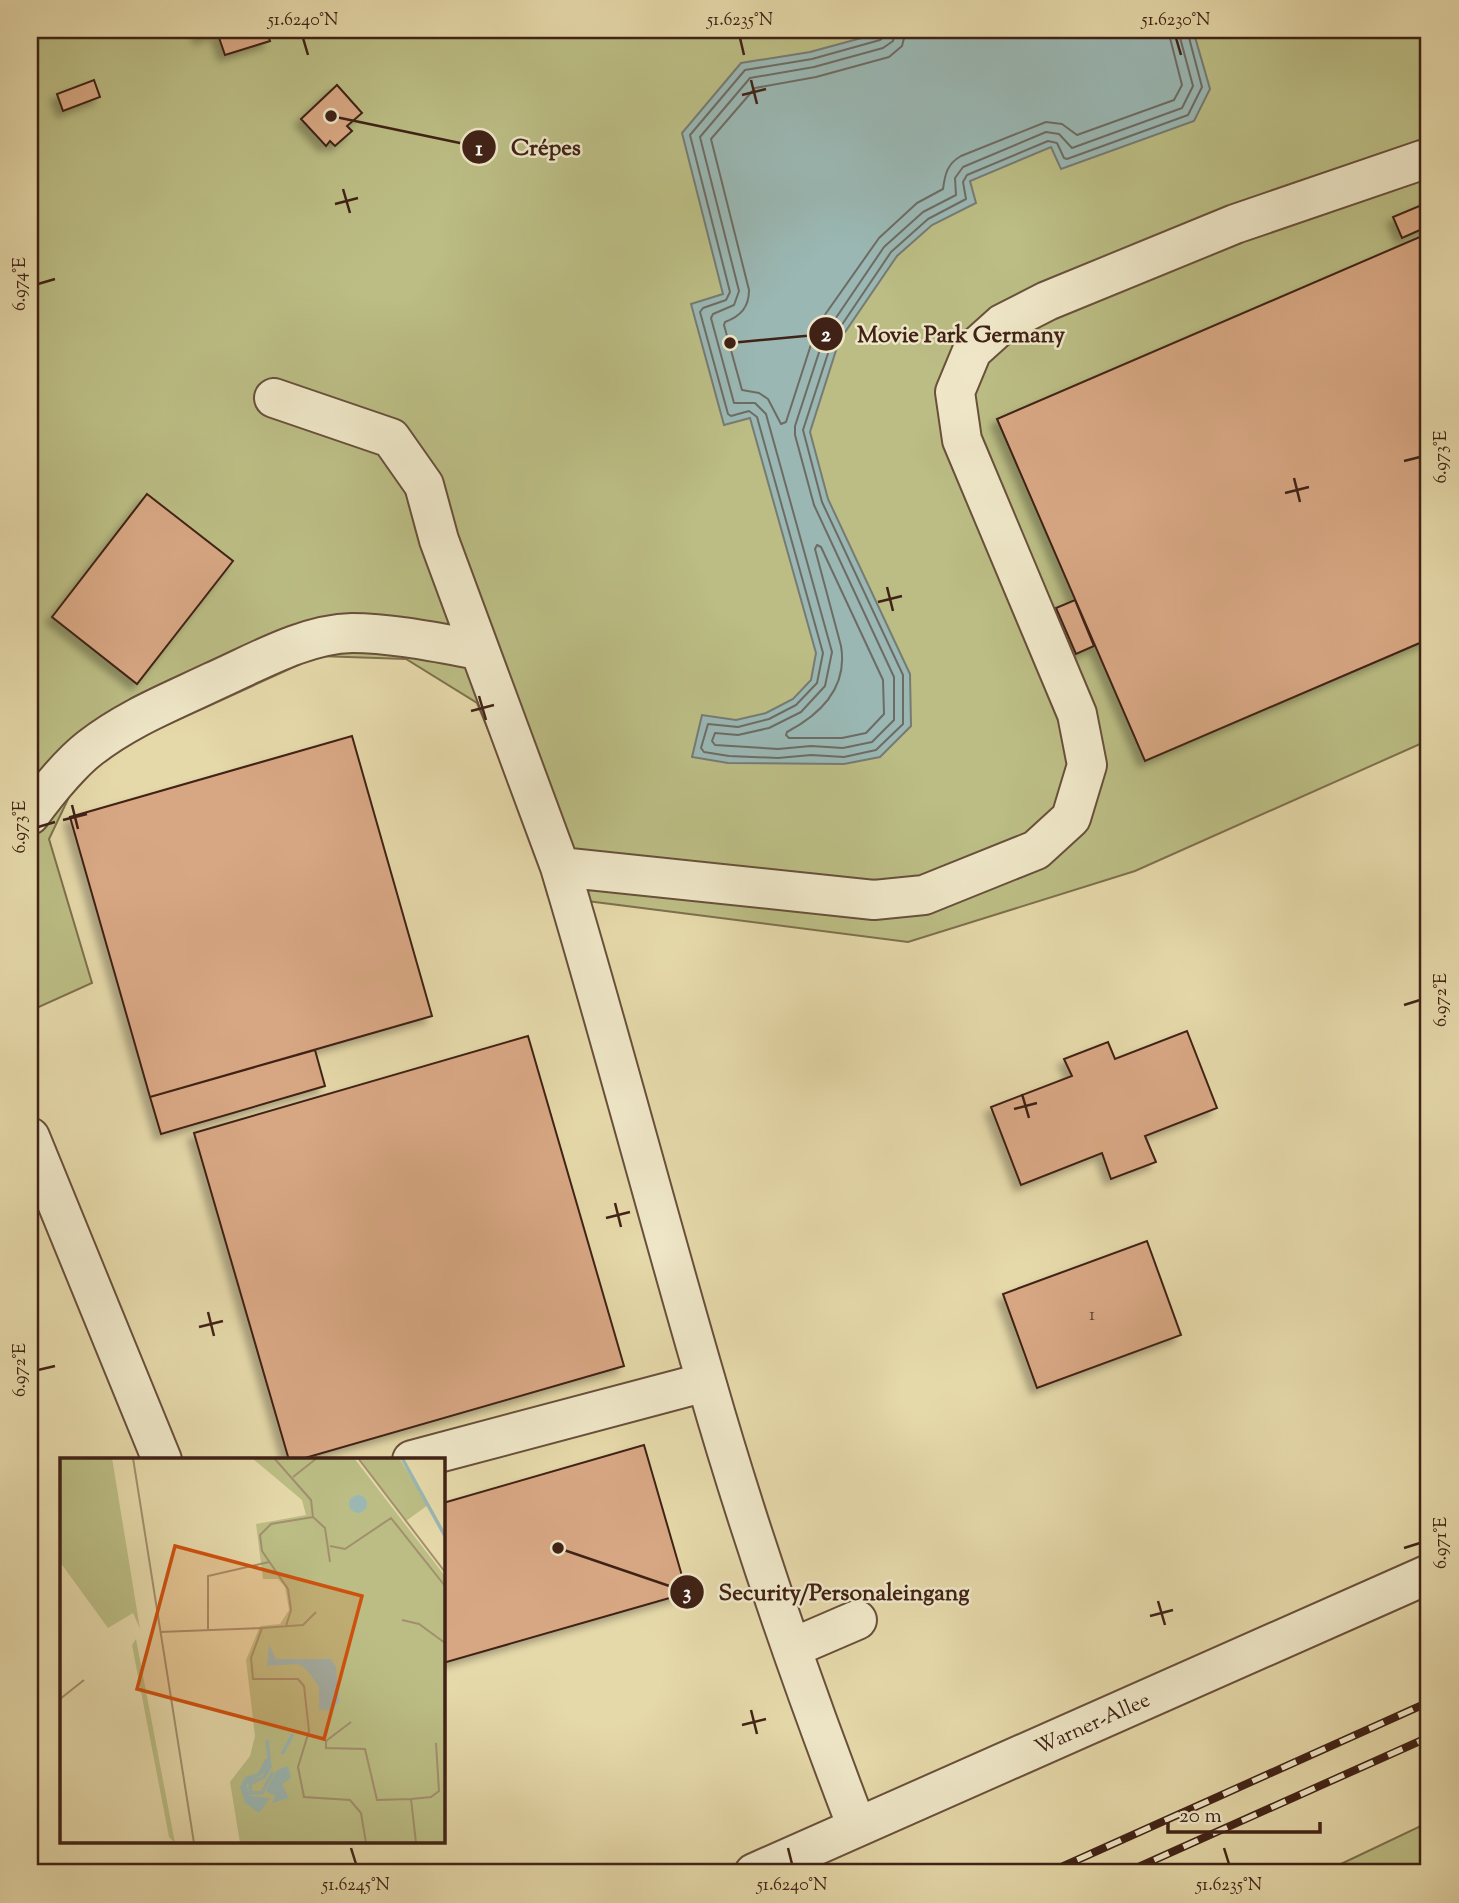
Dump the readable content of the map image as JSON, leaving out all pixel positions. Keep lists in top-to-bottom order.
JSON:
{
  "streets": {
    "street": ["Warner-Allee"]
  },
  "places": ["Crépes", "Movie Park Germany", "Security/Personaleingang"],
  "house_numbers": ["1"],
  "scale_bar": "20 m",
  "coordinates": [
    "51.6240°N",
    "51.6235°N",
    "51.6230°N",
    "6.974°E",
    "6.973°E",
    "6.972°E",
    "6.971°E",
    "51.6245°N"
  ]
}
